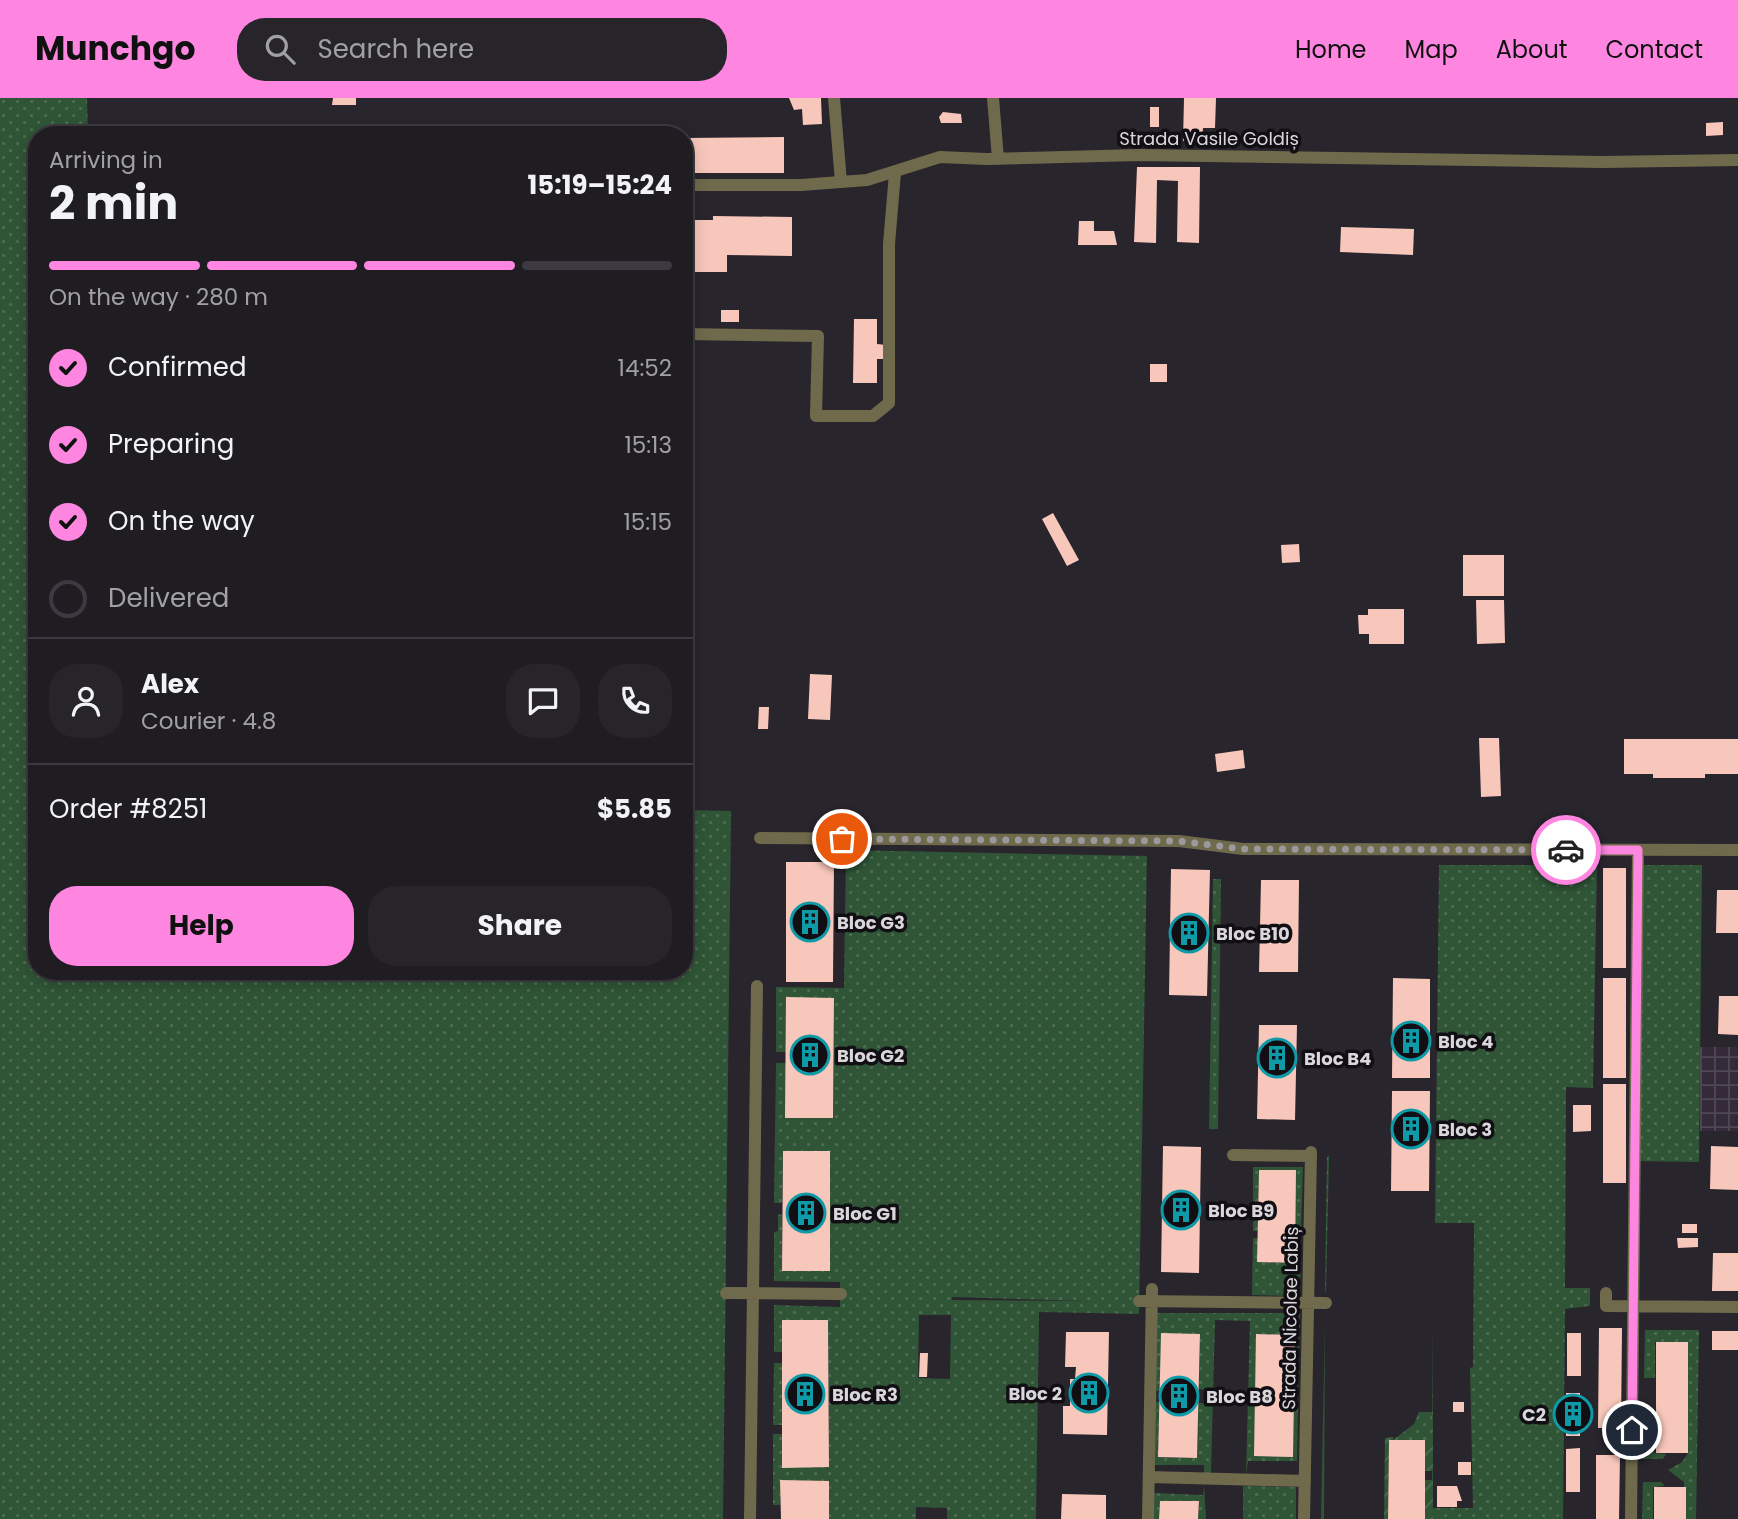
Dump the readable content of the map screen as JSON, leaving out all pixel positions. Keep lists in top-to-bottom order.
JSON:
{
  "streets": {
    "street": ["Strada Vasile Goldiș", "Strada Nicolae Labiș"]
  },
  "places": {
    "building": [
      "Bloc G3",
      "Bloc B10",
      "Bloc 4",
      "Bloc G2",
      "Bloc B4",
      "Bloc 3",
      "Bloc B9",
      "Bloc G1",
      "Bloc 2",
      "Bloc R3",
      "Bloc B8",
      "C2"
    ]
  },
  "page": {
    "header": "Munchgo",
    "search": "Search here",
    "nav": [
      "Home",
      "Map",
      "About",
      "Contact"
    ],
    "heading": ["2 min", "Arriving in", "15:19–15:24"],
    "panel": [
      "Alex",
      "Courier · 4.8",
      "Order #8251",
      "$5.85"
    ],
    "bar": "On the way · 280 m",
    "list": [
      ["Confirmed", "14:52"],
      ["Preparing", "15:13"],
      ["On the way", "15:15"],
      "Delivered"
    ],
    "buttons": ["Help", "Share"]
  }
}
